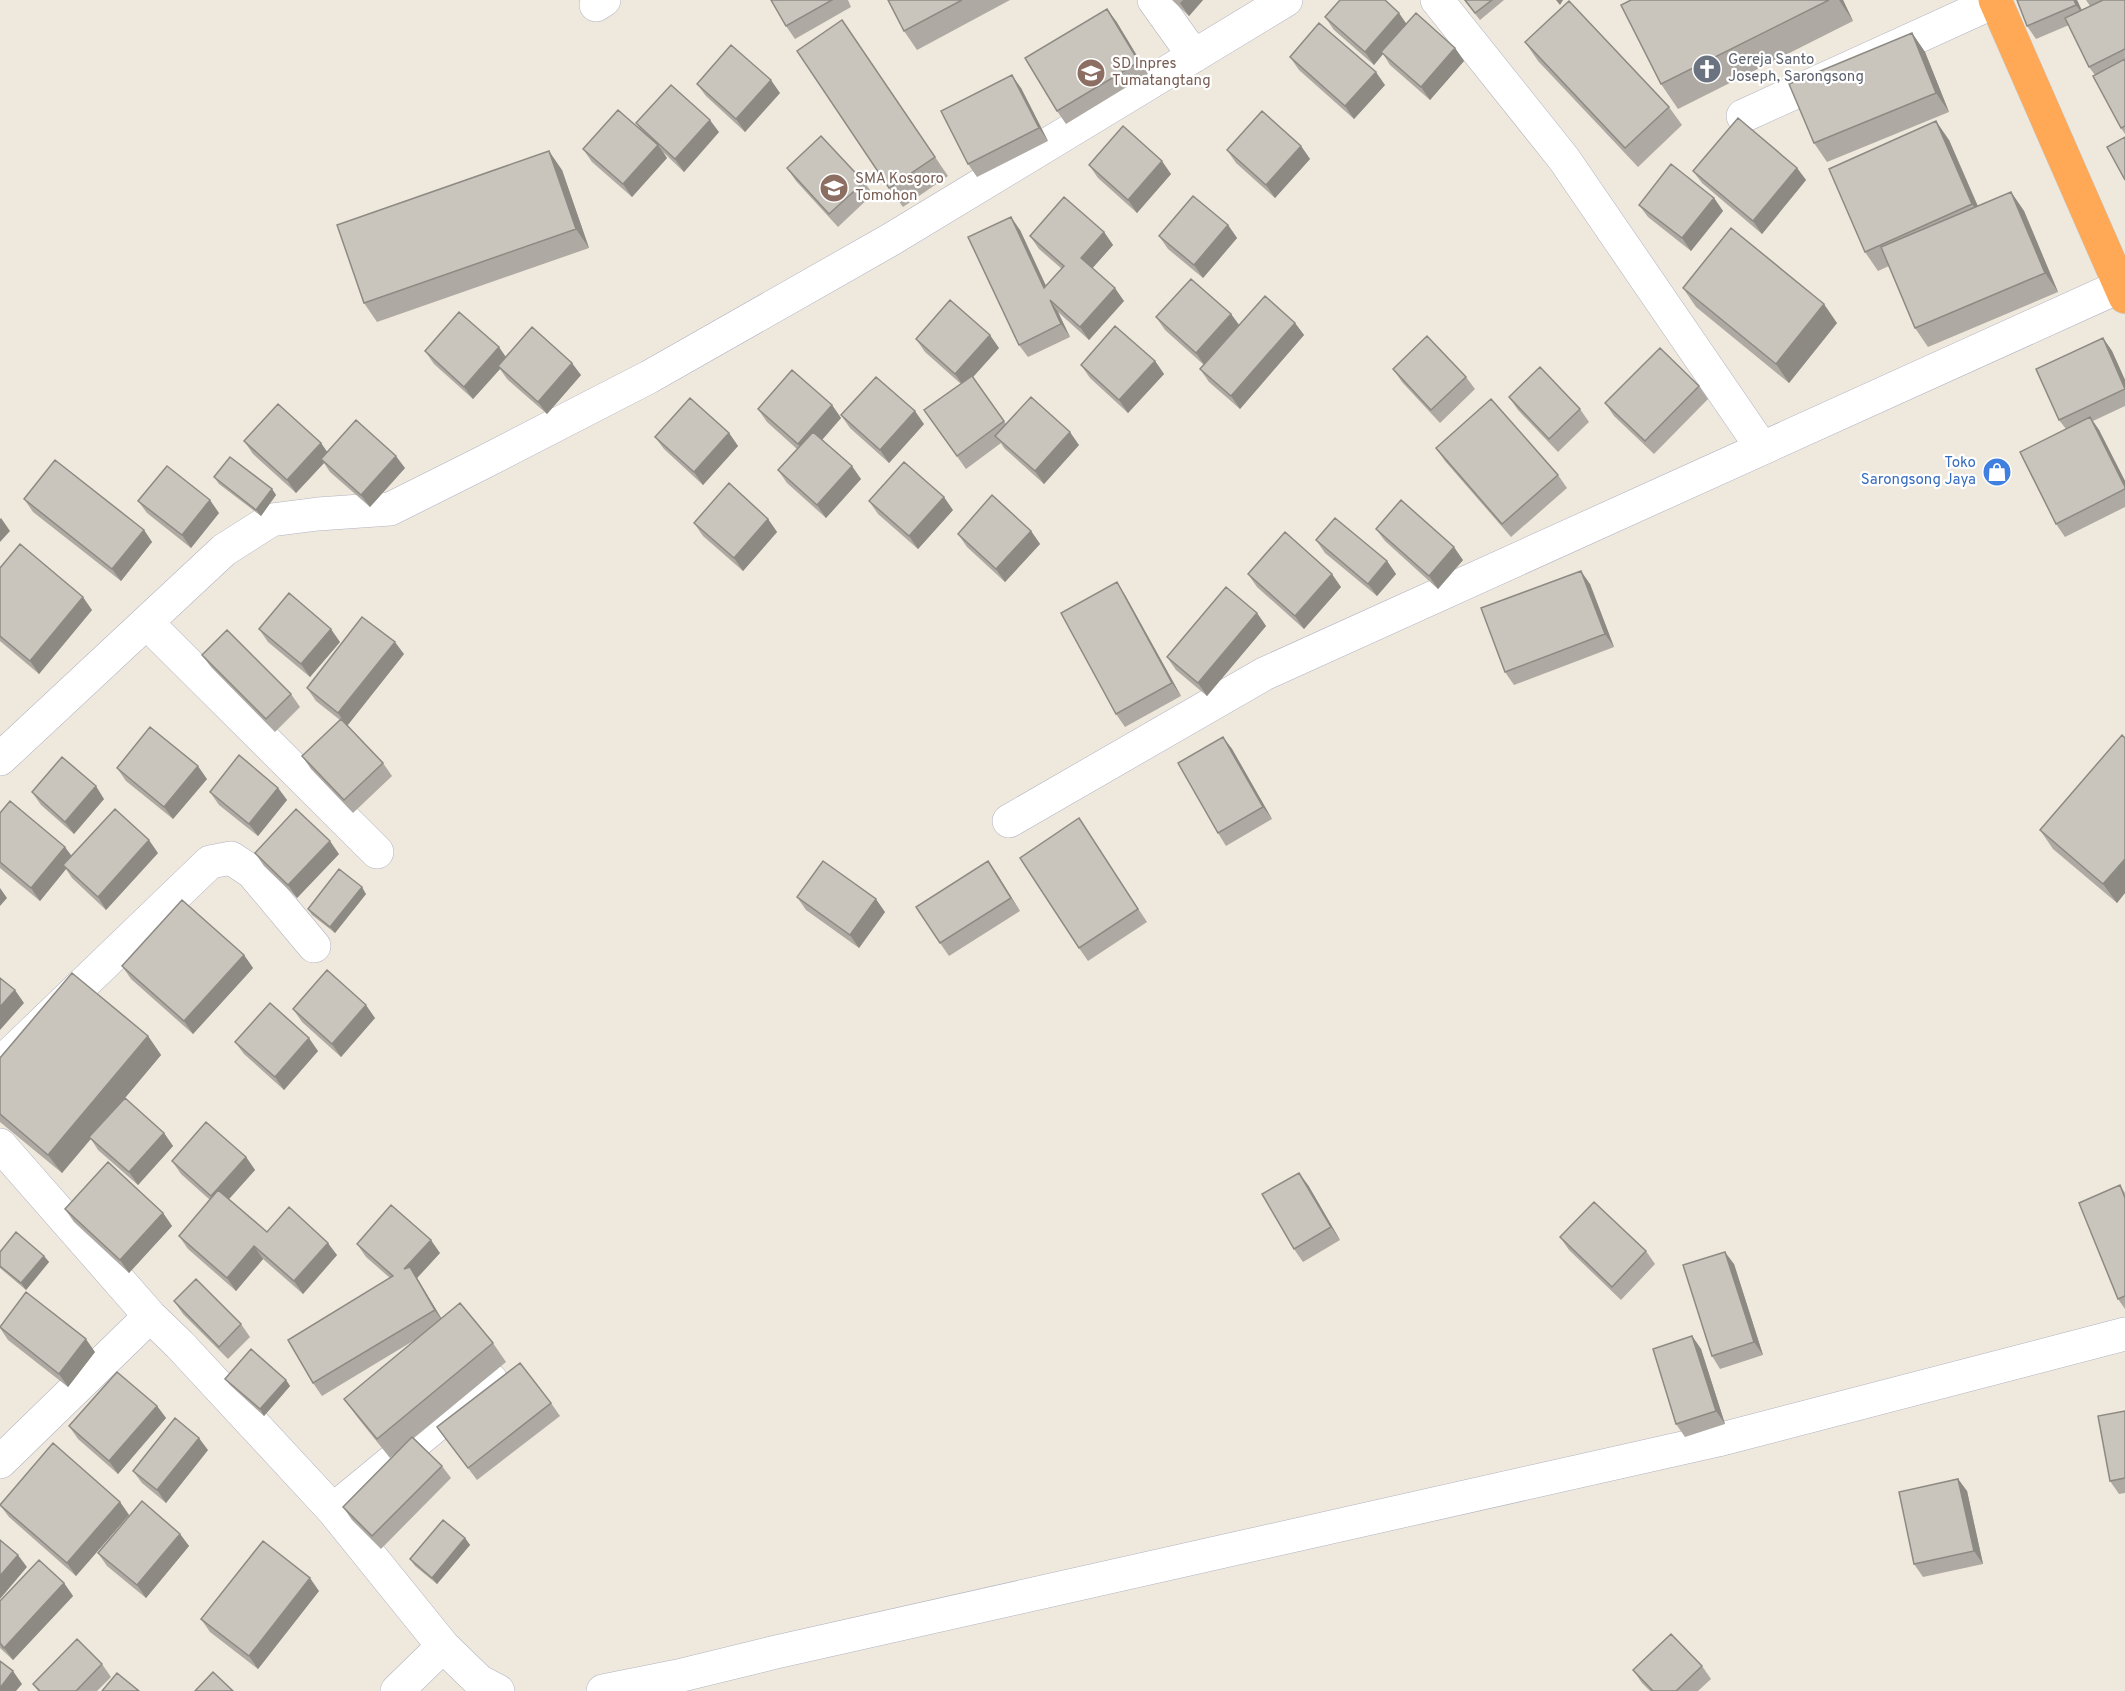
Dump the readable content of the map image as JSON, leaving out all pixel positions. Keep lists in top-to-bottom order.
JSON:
{
  "places": {
    "church": ["Gereja Santo Joseph, Sarongsong"],
    "school or university": ["SD Inpres Tumatangtang", "SMA Kosgoro Tomohon"],
    "shop": ["Toko Sarongsong Jaya"]
  }
}
